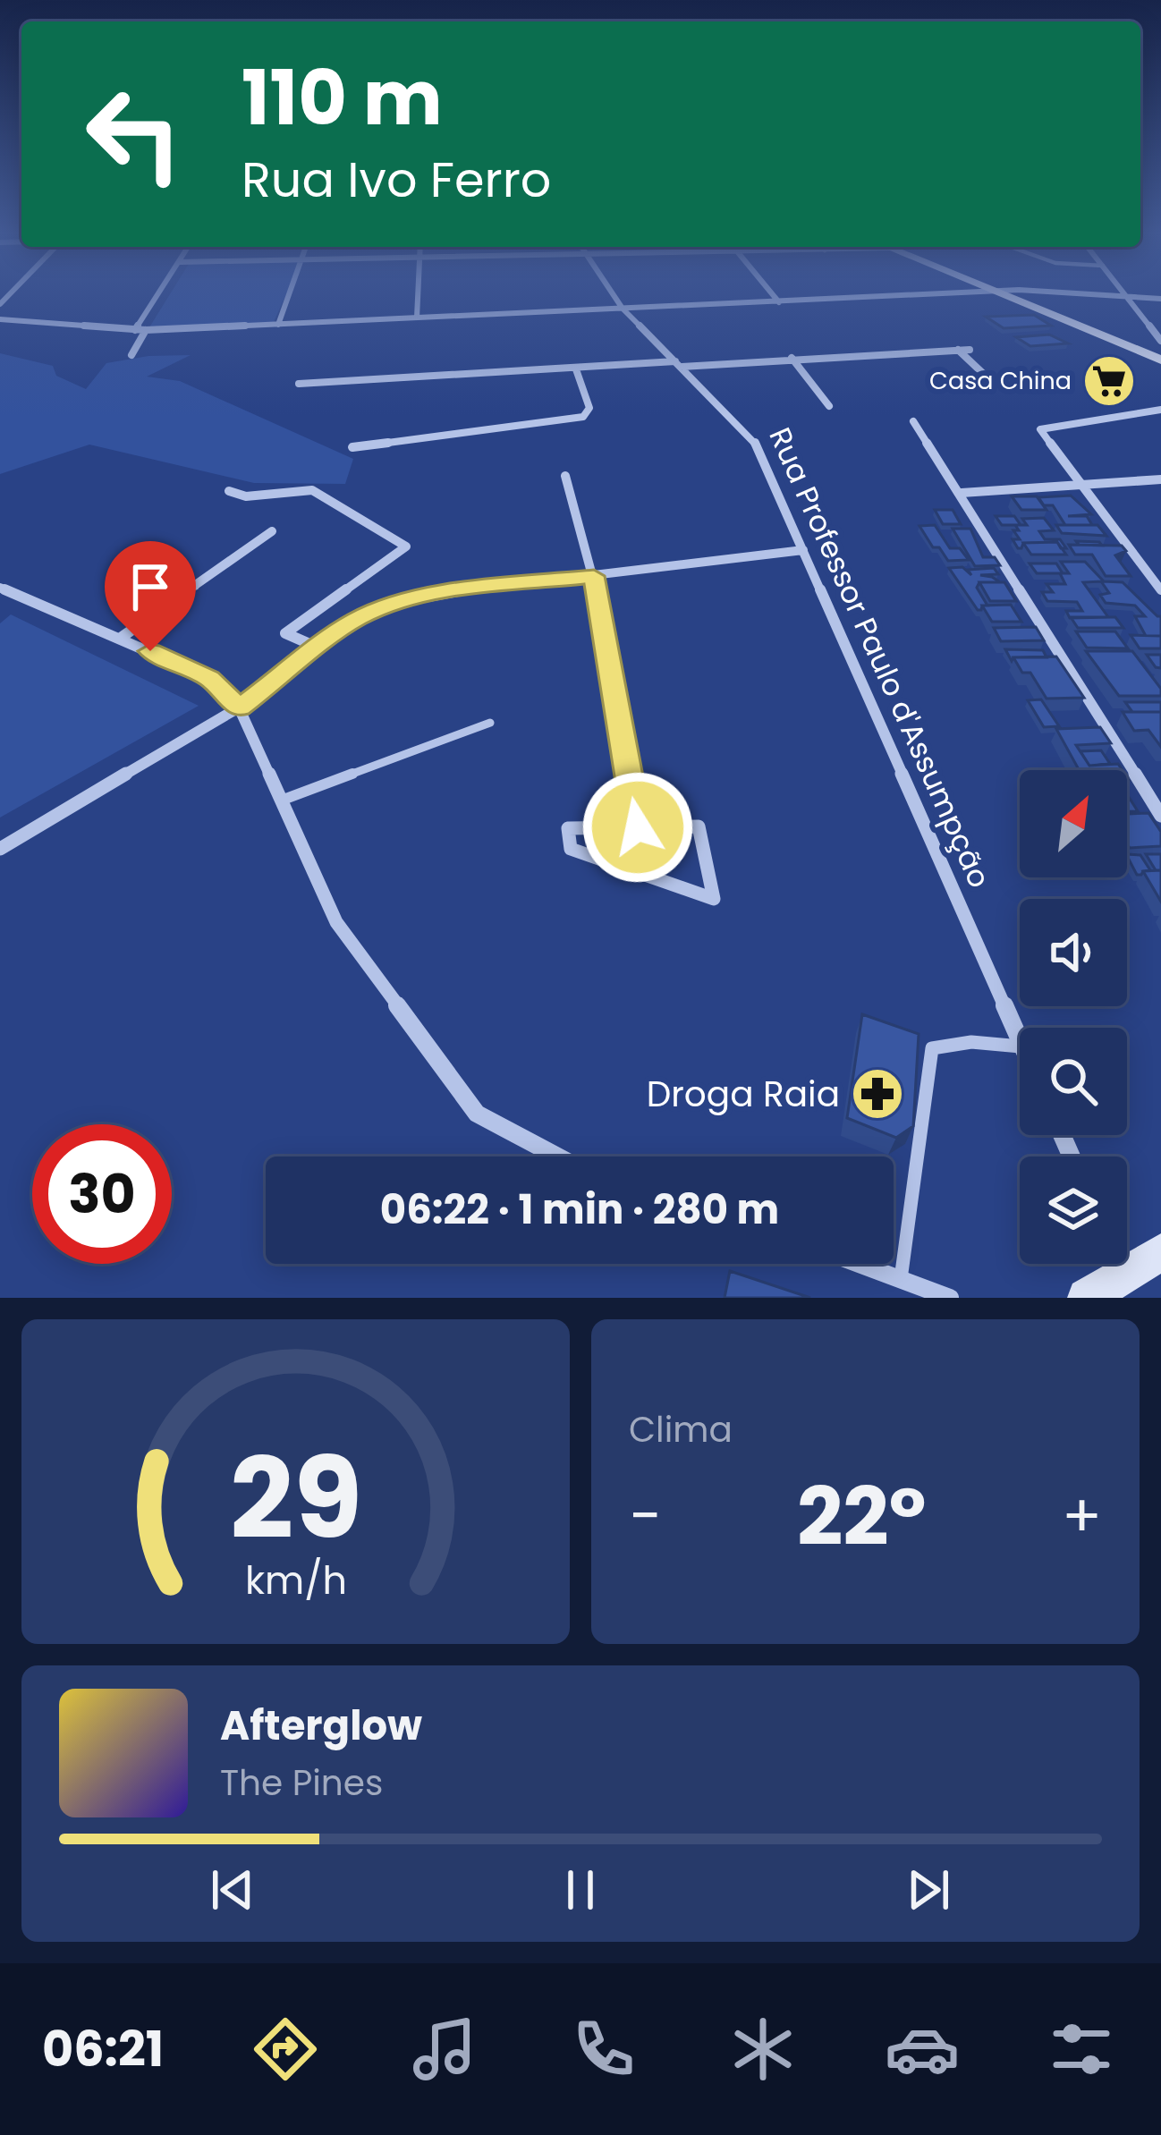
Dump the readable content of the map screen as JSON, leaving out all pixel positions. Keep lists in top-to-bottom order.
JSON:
{
  "streets": {
    "street": ["Rua Professor Paulo d'Assumpção"]
  },
  "places": {
    "supermarket": ["Casa China"],
    "pharmacy": ["Droga Raia"]
  },
  "north": "top right",
  "page": {
    "turn": ["110 m", "Rua Ivo Ferro"],
    "limit": "30",
    "trip": "06:22 · 1 min · 280 m",
    "tile": "Clima",
    "heat": ["−", "22°", "+"],
    "song": ["Afterglow", "The Pines"],
    "tabs": "06:21",
    "gauge": ["29", "km/h"]
  }
}
